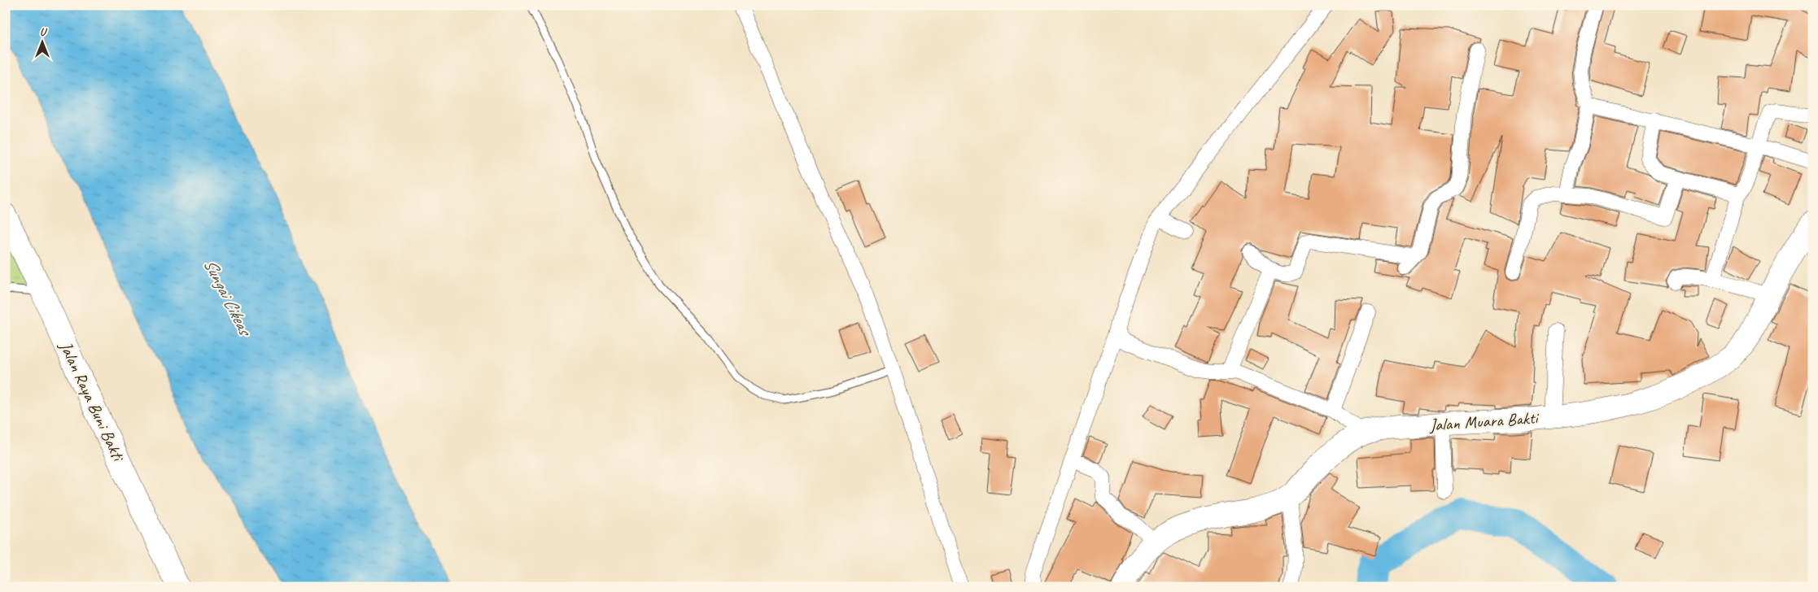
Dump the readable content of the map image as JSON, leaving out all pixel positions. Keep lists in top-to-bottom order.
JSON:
{
  "streets": {
    "main road": ["Jalan Raya Buni Bakti", "Jalan Muara Bakti"]
  },
  "water": ["Sungai Cikeas"],
  "north": "top"
}
